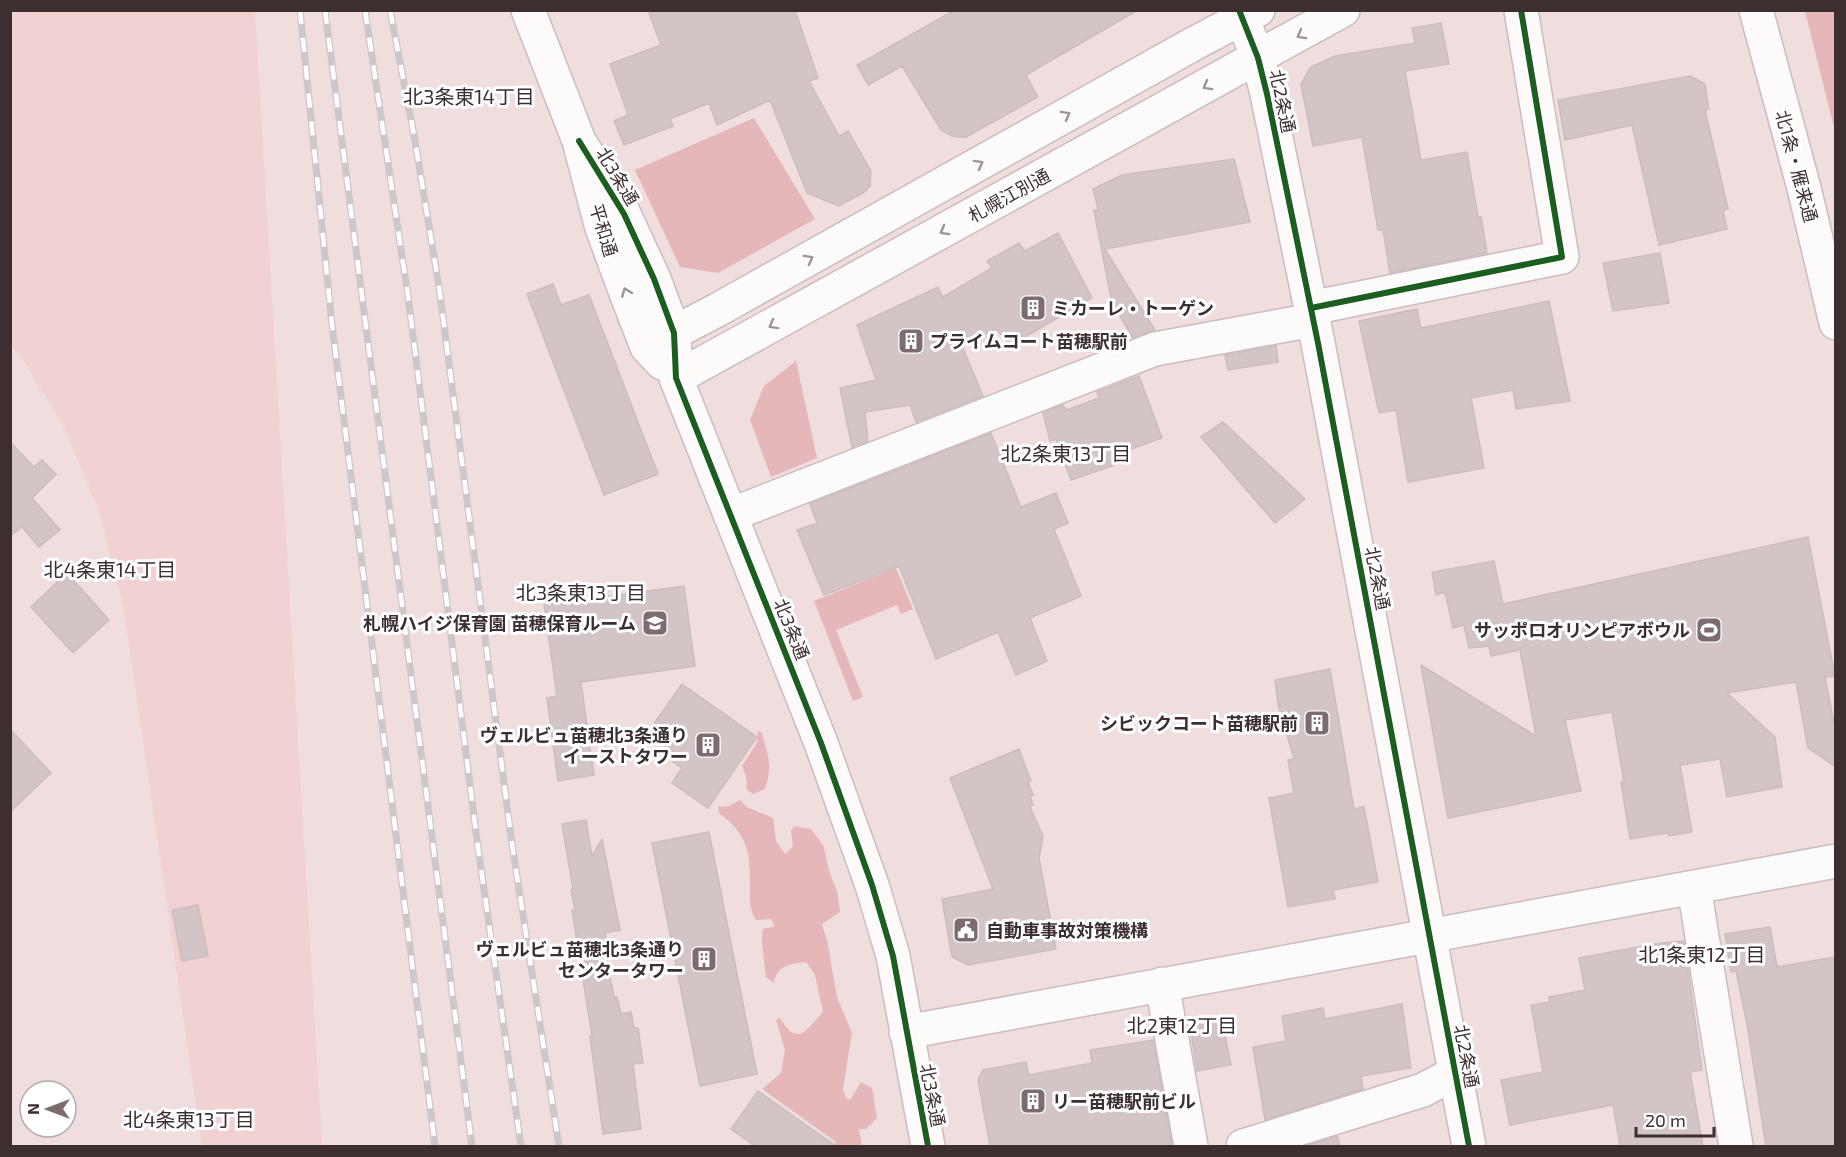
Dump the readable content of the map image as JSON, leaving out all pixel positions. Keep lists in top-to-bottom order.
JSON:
{
  "streets": {
    "main road": [
      "北2条通",
      "北1条・雁来通",
      "北3条通",
      "札幌江別通",
      "平和通"
    ]
  },
  "crossings": [
    ["北2条通", "札幌江別通"],
    ["北3条通", "札幌江別通"],
    ["北3条通", "平和通"]
  ],
  "districts": [
    "北3条東14丁目",
    "北2条東13丁目",
    "北4条東14丁目",
    "北3条東13丁目",
    "北1条東12丁目",
    "北2東12丁目",
    "北4条東13丁目"
  ],
  "places": {
    "building": [
      "ミカーレ・トーゲン",
      "プライムコート苗穂駅前",
      "シビックコート苗穂駅前",
      "ヴェルビュ苗穂北3条通り イーストタワー",
      "ヴェルビュ苗穂北3条通り センタータワー",
      "リー苗穂駅前ビル"
    ],
    "school or university": ["札幌ハイジ保育園 苗穂保育ルーム"],
    "sports": ["サッポロオリンピアボウル"],
    "public building": ["自動車事故対策機構"]
  },
  "scale_bar": "20 m",
  "north": "left"
}
